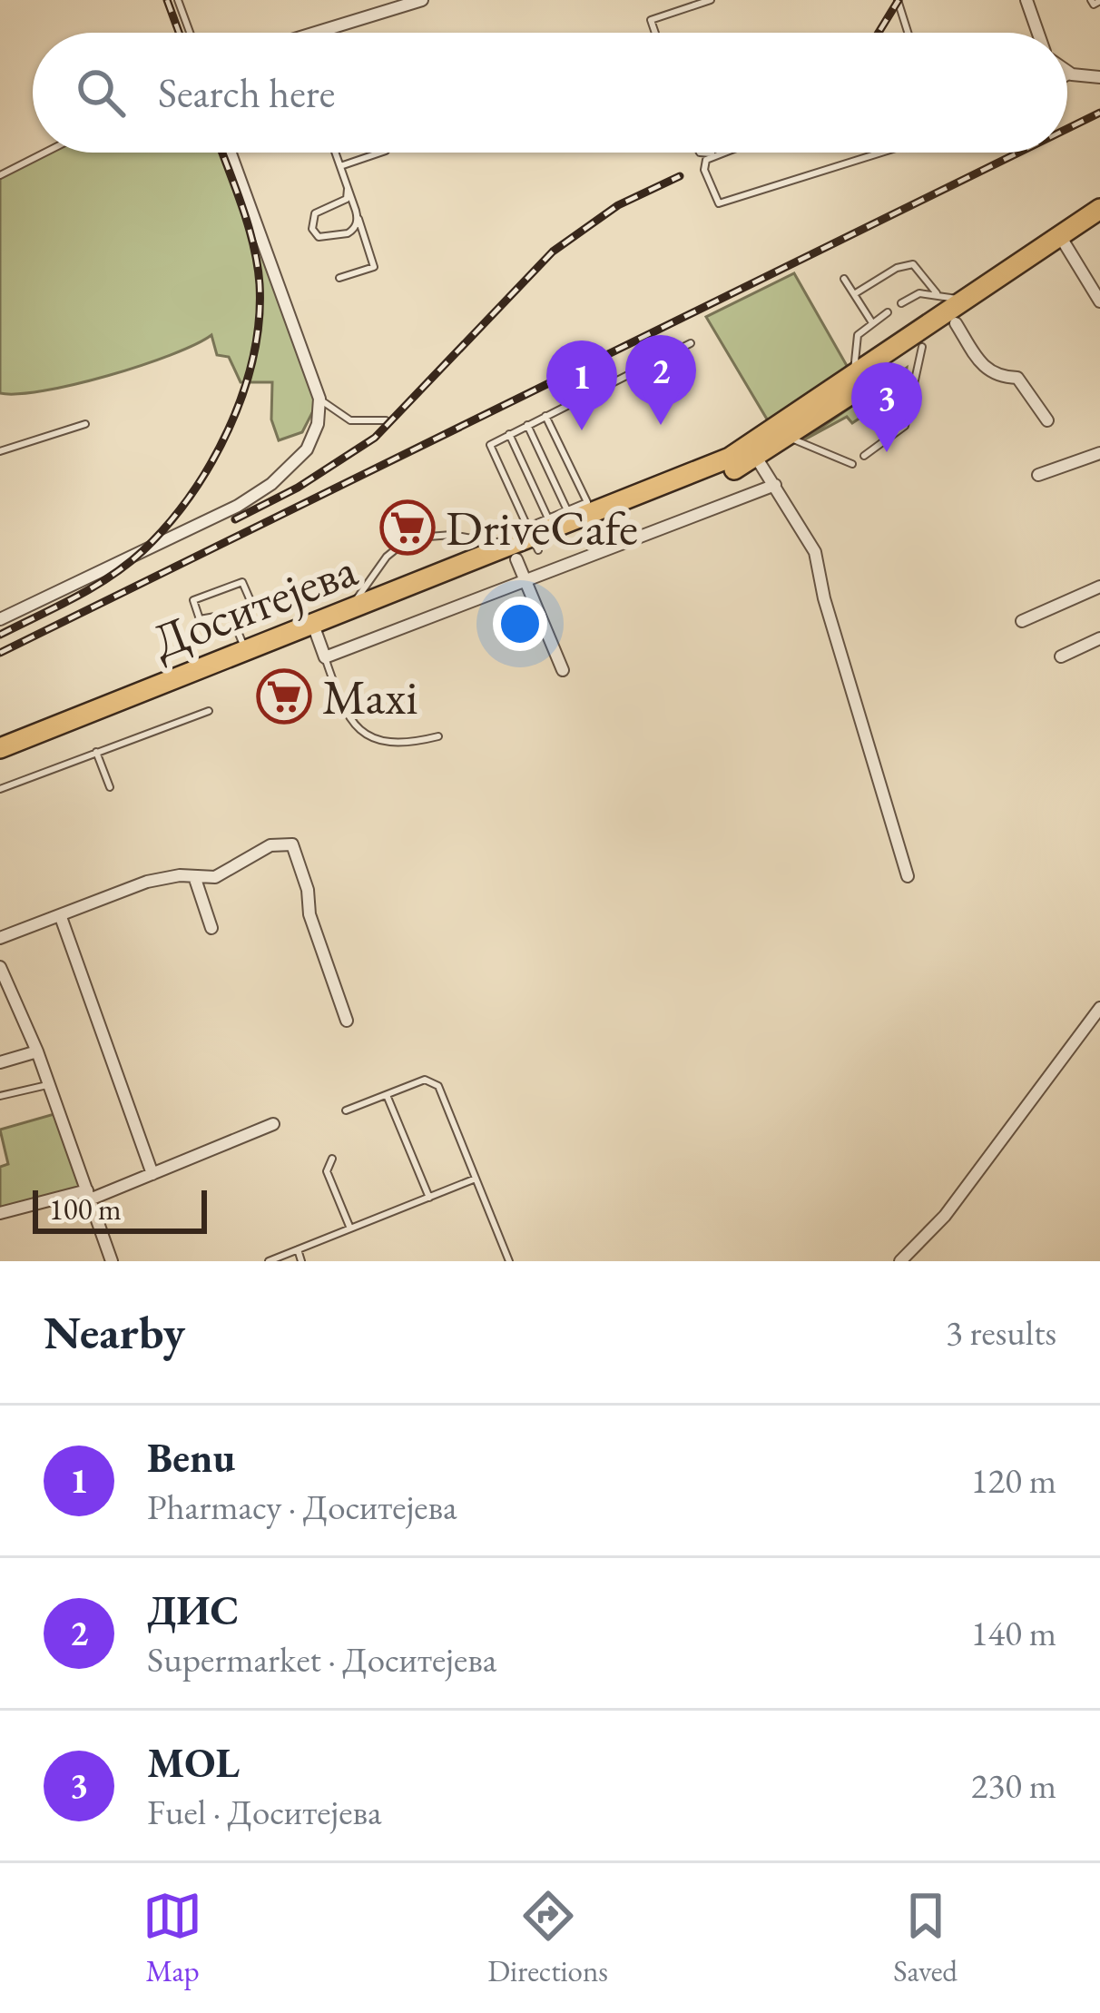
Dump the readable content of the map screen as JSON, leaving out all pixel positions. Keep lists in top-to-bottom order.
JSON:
{
  "streets": {
    "main road": ["Доситејева"]
  },
  "places": {
    "supermarket": ["DriveCafe", "Maxi"]
  },
  "scale_bar": "100 m",
  "page": {
    "search": "Search here",
    "pins": ["2", "1", "3"],
    "scale": "100 m",
    "heading": ["Nearby", "3 results"],
    "list": [
      {
        "mark": "1",
        "name": "Benu",
        "note": "Pharmacy · Доситејева",
        "value": "120 m"
      },
      {
        "mark": "2",
        "name": "ДИС",
        "note": "Supermarket · Доситејева",
        "value": "140 m"
      },
      {
        "mark": "3",
        "name": "MOL",
        "note": "Fuel · Доситејева",
        "value": "230 m"
      }
    ],
    "nav": ["Map", "Directions", "Saved"]
  }
}
